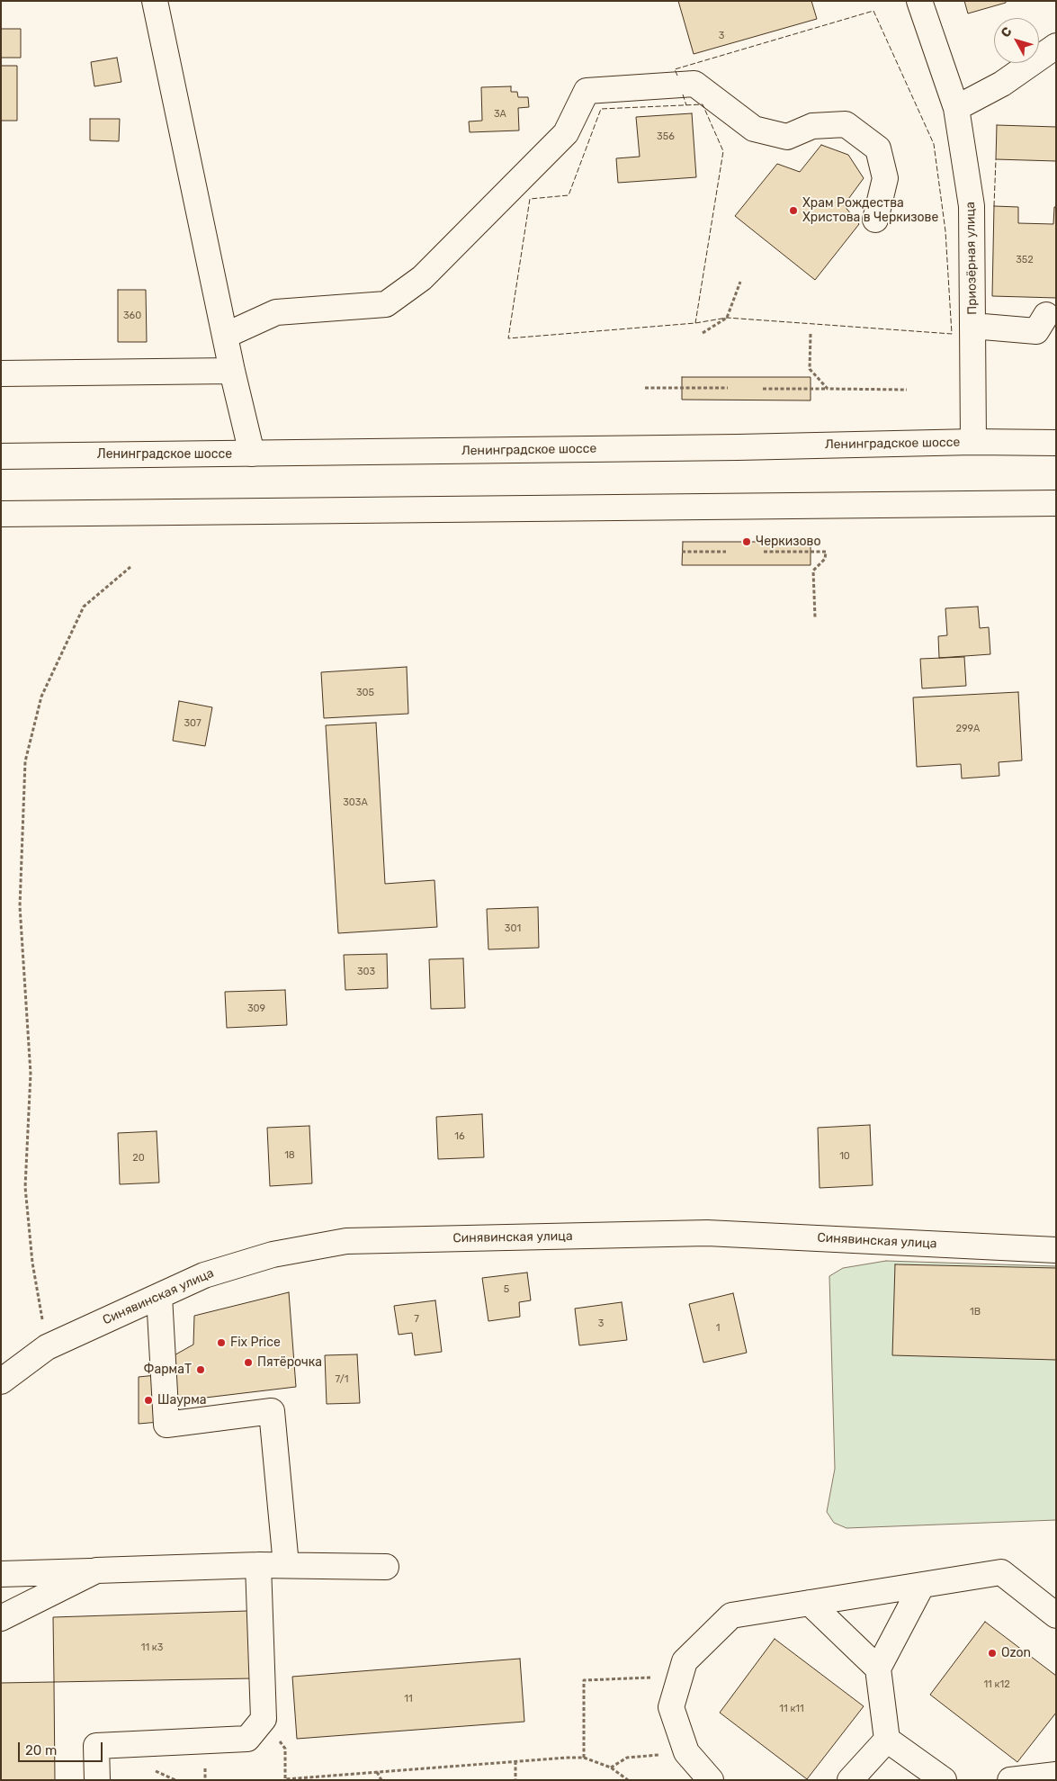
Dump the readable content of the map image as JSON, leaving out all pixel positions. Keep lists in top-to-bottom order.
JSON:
{
  "streets": {
    "main road": ["Приозёрная улица", "Ленинградское шоссе", "Синявинская улица"]
  },
  "crossings": [
    ["Приозёрная улица", "Ленинградское шоссе"]
  ],
  "places": [
    "Храм Рождества Христова в Черкизове",
    "Черкизово",
    "Fix Price",
    "Пятёрочка",
    "ФармаТ",
    "Шаурма",
    "Ozon"
  ],
  "house_numbers": [
    "3",
    "3А",
    "356",
    "352",
    "360",
    "305",
    "307",
    "299А",
    "303А",
    "301",
    "303",
    "309",
    "16",
    "18",
    "10",
    "20",
    "5",
    "1В",
    "7",
    "3",
    "1",
    "7/1",
    "11 к3",
    "11 к12",
    "11",
    "11 к11"
  ],
  "scale_bar": "20 m",
  "north": "top left"
}
